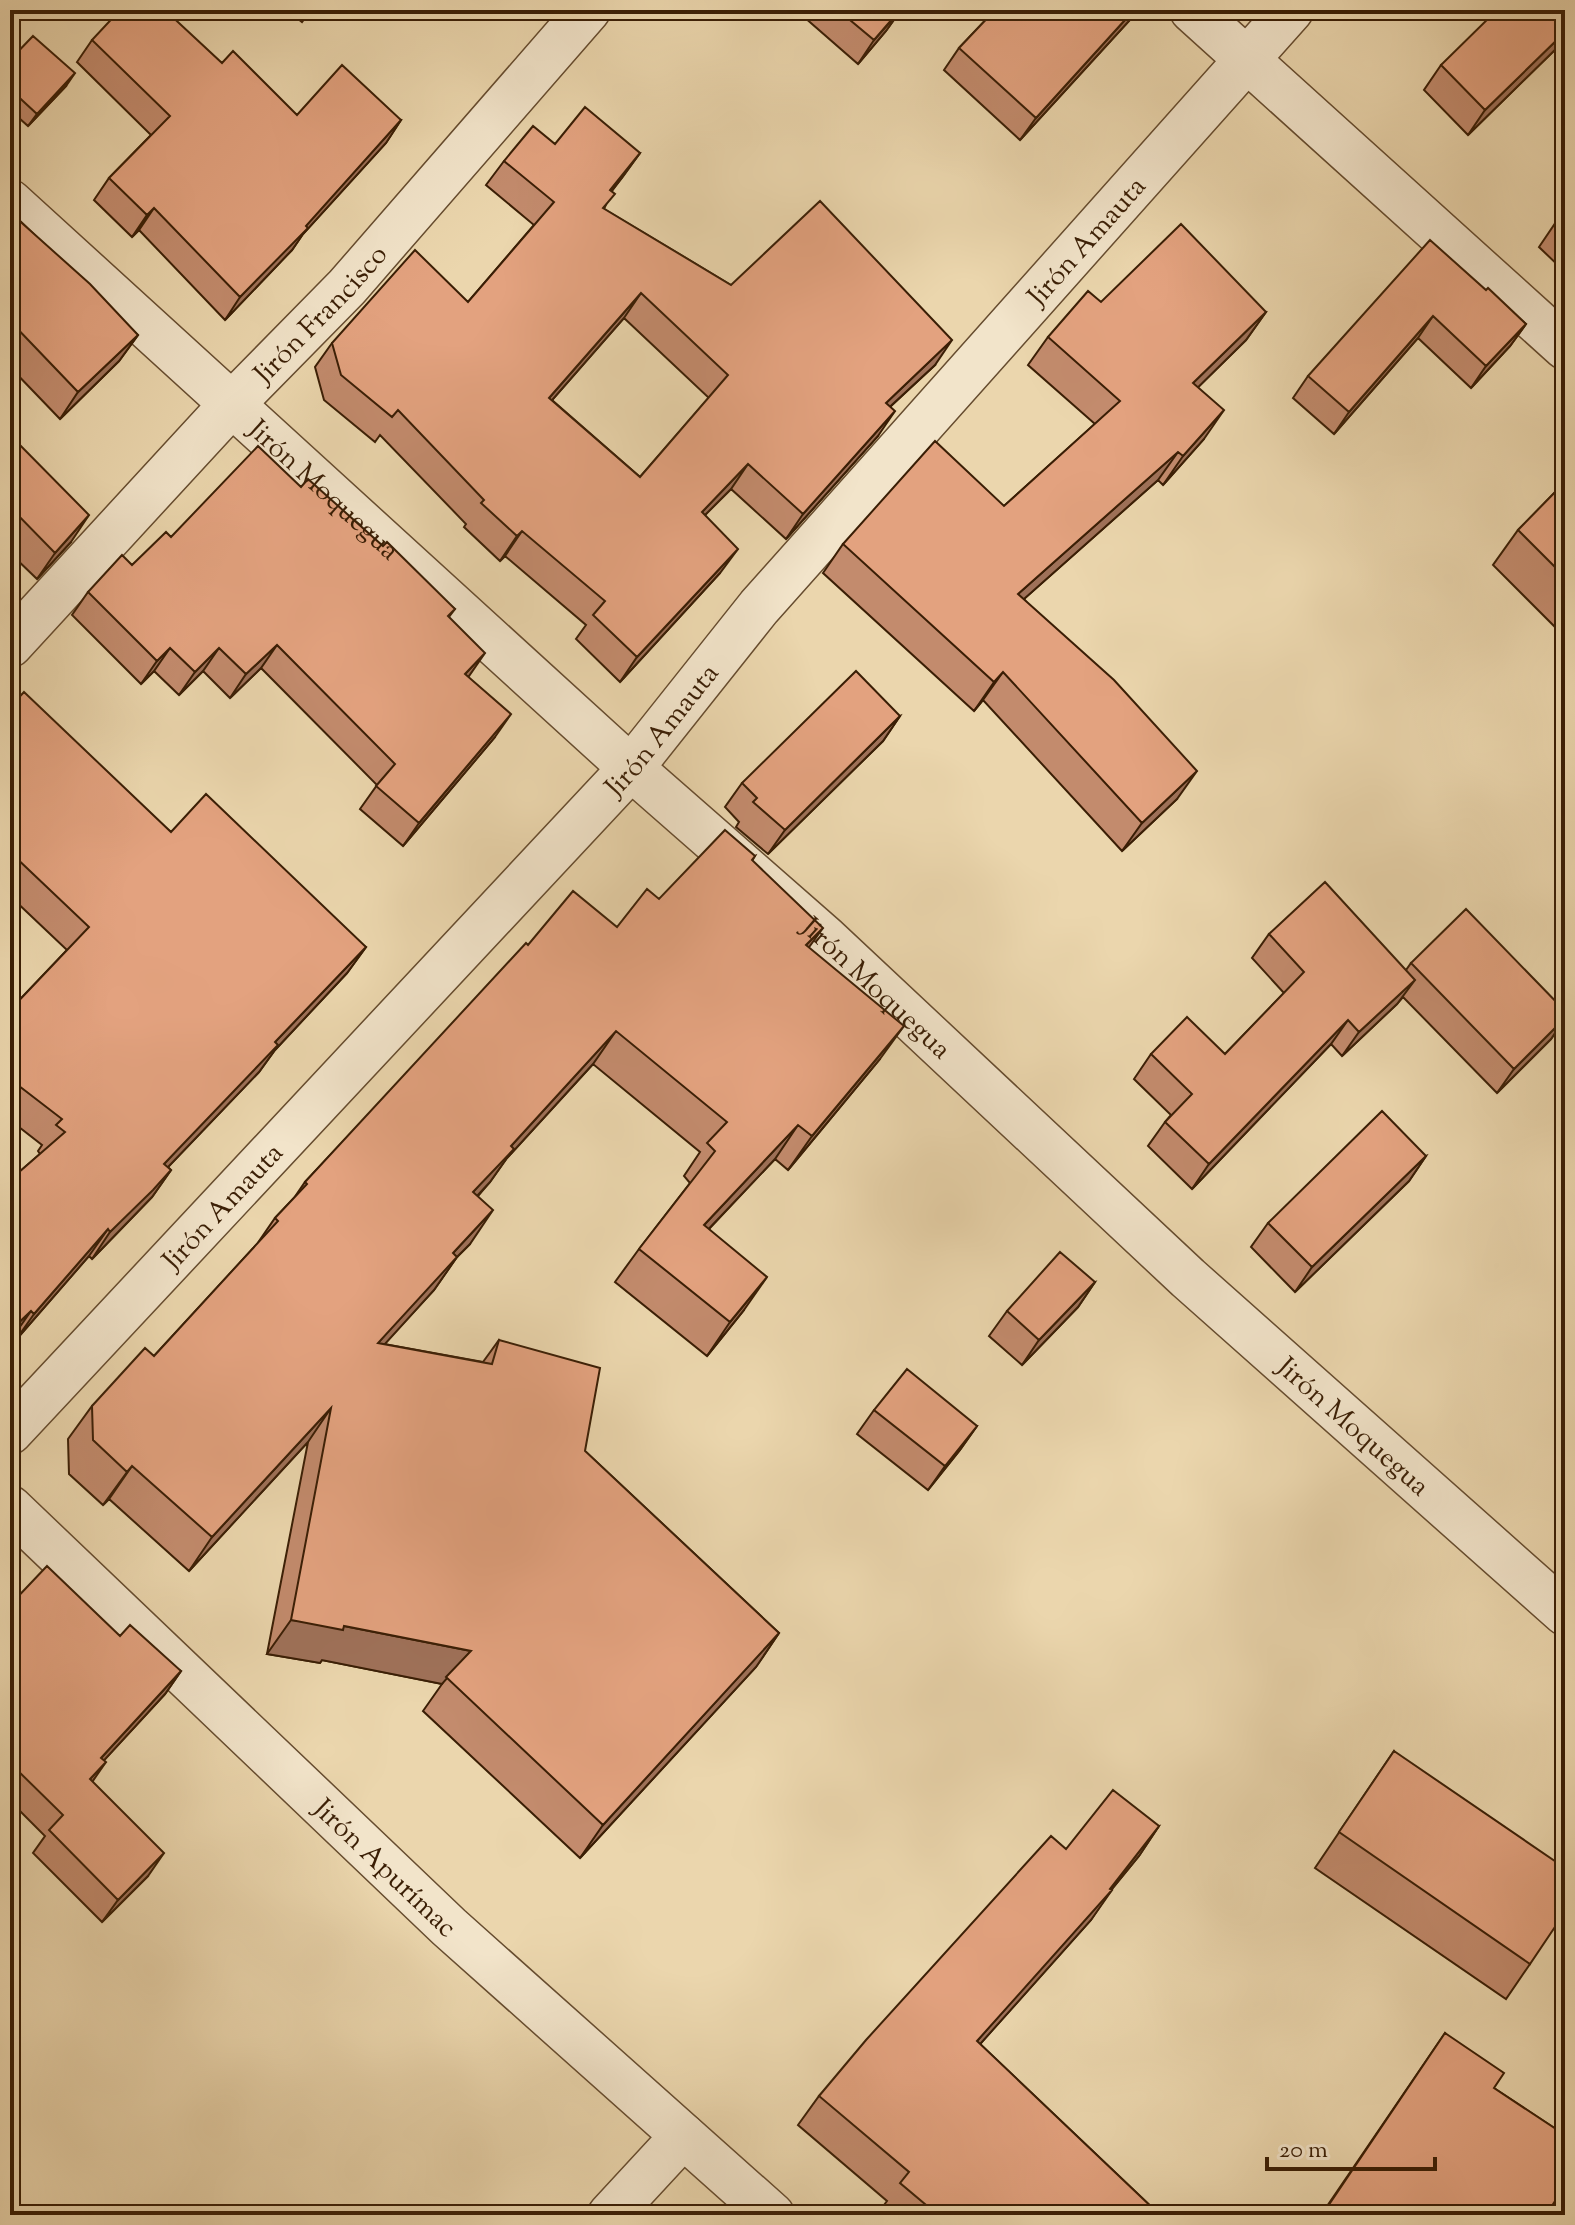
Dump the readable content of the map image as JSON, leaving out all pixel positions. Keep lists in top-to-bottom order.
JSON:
{
  "streets": {
    "street": [
      "Jirón Amauta",
      "Jirón Francisco",
      "Jirón Moquegua",
      "Jirón Apurímac"
    ]
  },
  "crossings": [
    ["Jirón Amauta", "Jirón Moquegua"],
    ["Jirón Francisco", "Jirón Moquegua"]
  ],
  "scale_bar": "20 m"
}
